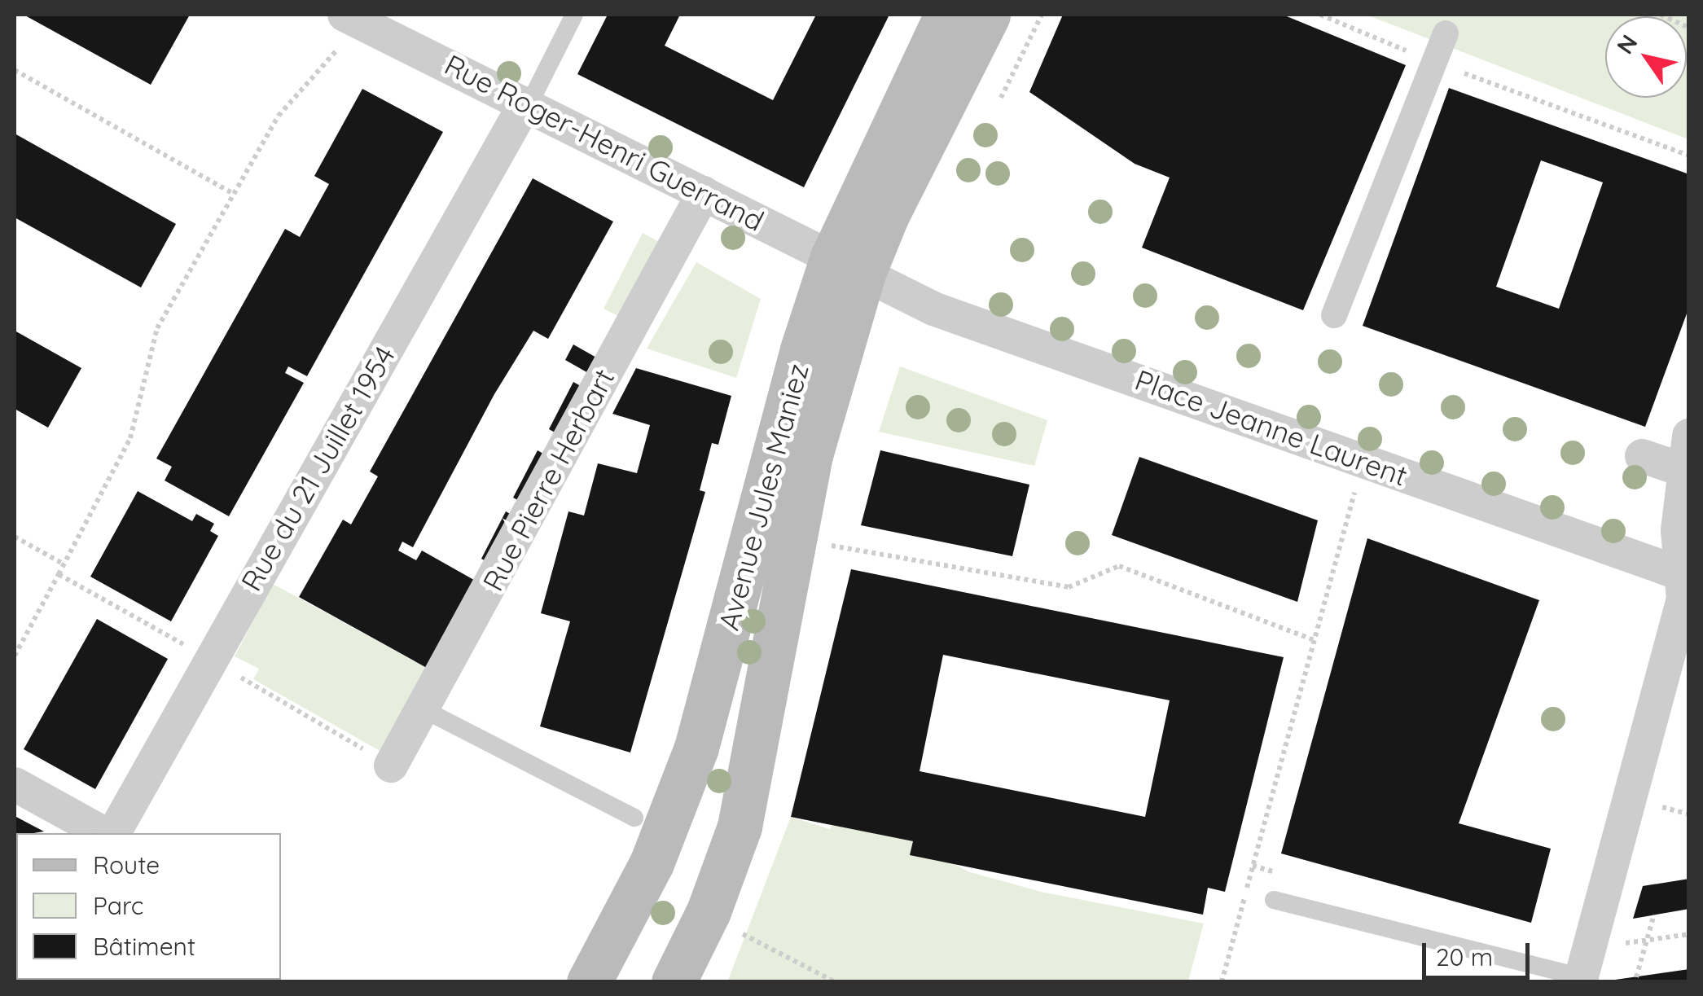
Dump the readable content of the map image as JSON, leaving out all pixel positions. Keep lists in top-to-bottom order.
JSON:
{
  "streets": {
    "main road": ["Avenue Jules Maniez"],
    "street": [
      "Rue Roger-Henri Guerrand",
      "Place Jeanne Laurent",
      "Rue du 21 Juillet 1954",
      "Rue Pierre Herbart"
    ]
  },
  "crossings": [
    ["Rue Roger-Henri Guerrand", "Place Jeanne Laurent"],
    ["Rue Roger-Henri Guerrand", "Rue du 21 Juillet 1954"],
    ["Rue Roger-Henri Guerrand", "Rue Pierre Herbart"],
    ["Rue Roger-Henri Guerrand", "Avenue Jules Maniez"],
    ["Place Jeanne Laurent", "Avenue Jules Maniez"]
  ],
  "legend": ["Route", "Parc", "Bâtiment"],
  "scale_bar": "20 m",
  "north": "top left"
}
